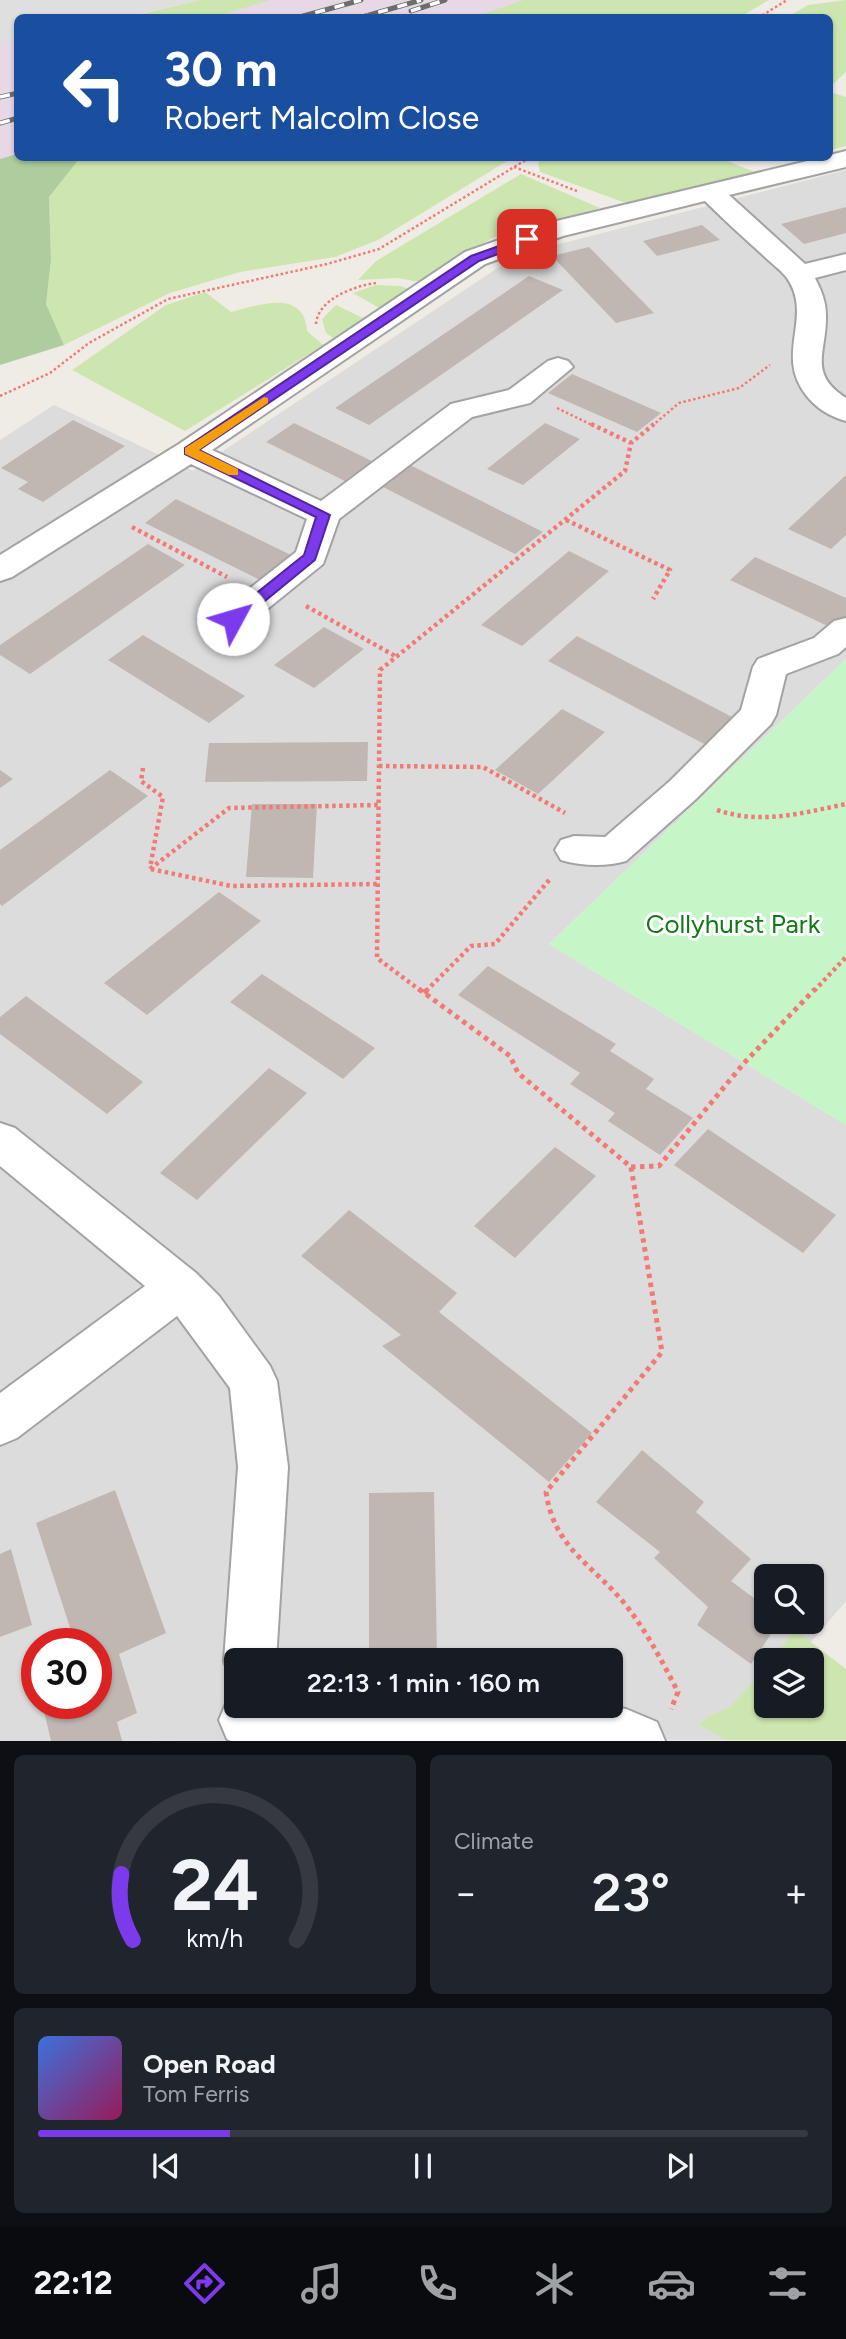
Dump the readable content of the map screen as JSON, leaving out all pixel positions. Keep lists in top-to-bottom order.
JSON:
{
  "parks": ["Collyhurst Park"],
  "page": {
    "turn": ["30 m", "Robert Malcolm Close"],
    "limit": "30",
    "trip": "22:13 · 1 min · 160 m",
    "tile": "Climate",
    "heat": ["−", "23°", "+"],
    "song": ["Open Road", "Tom Ferris"],
    "tabs": "22:12",
    "gauge": ["24", "km/h"]
  }
}
